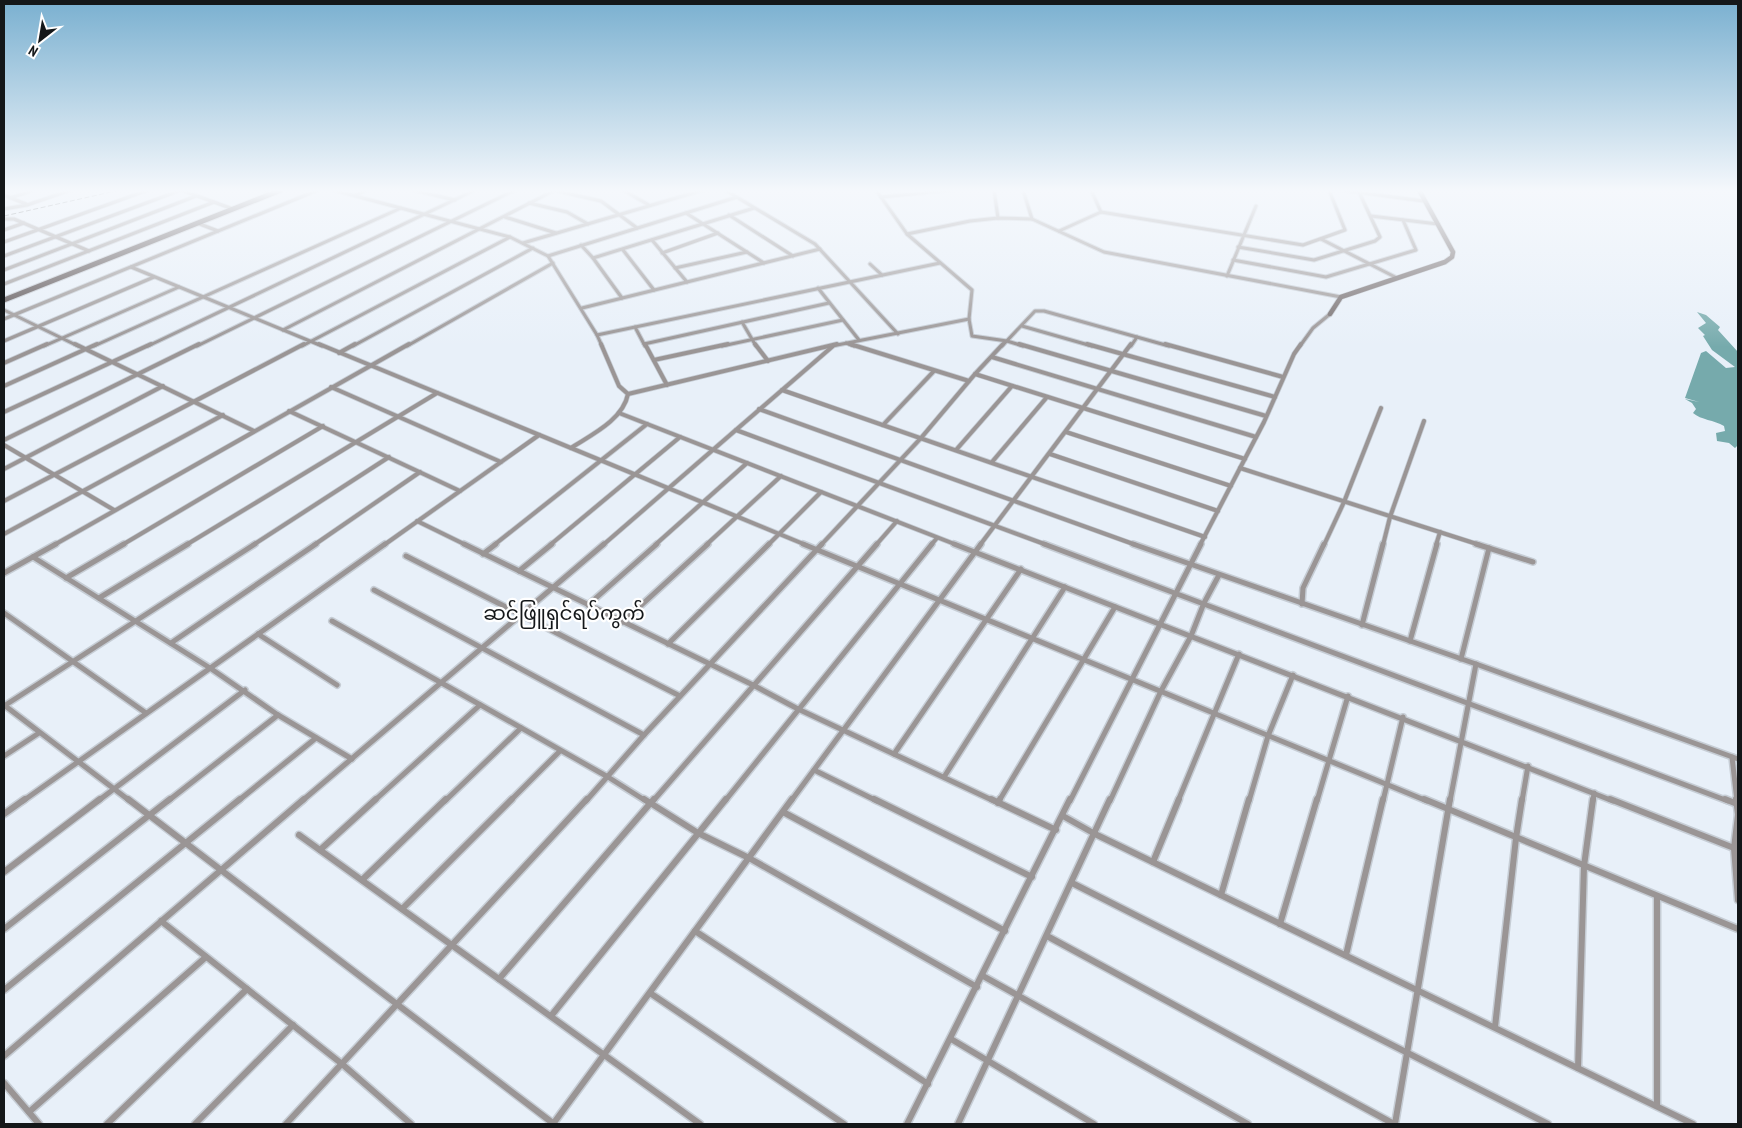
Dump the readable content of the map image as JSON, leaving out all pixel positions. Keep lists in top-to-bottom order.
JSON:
{
  "districts": ["ဆင်ဖြူရှင်ရပ်ကွက်"],
  "north": "bottom left"
}
